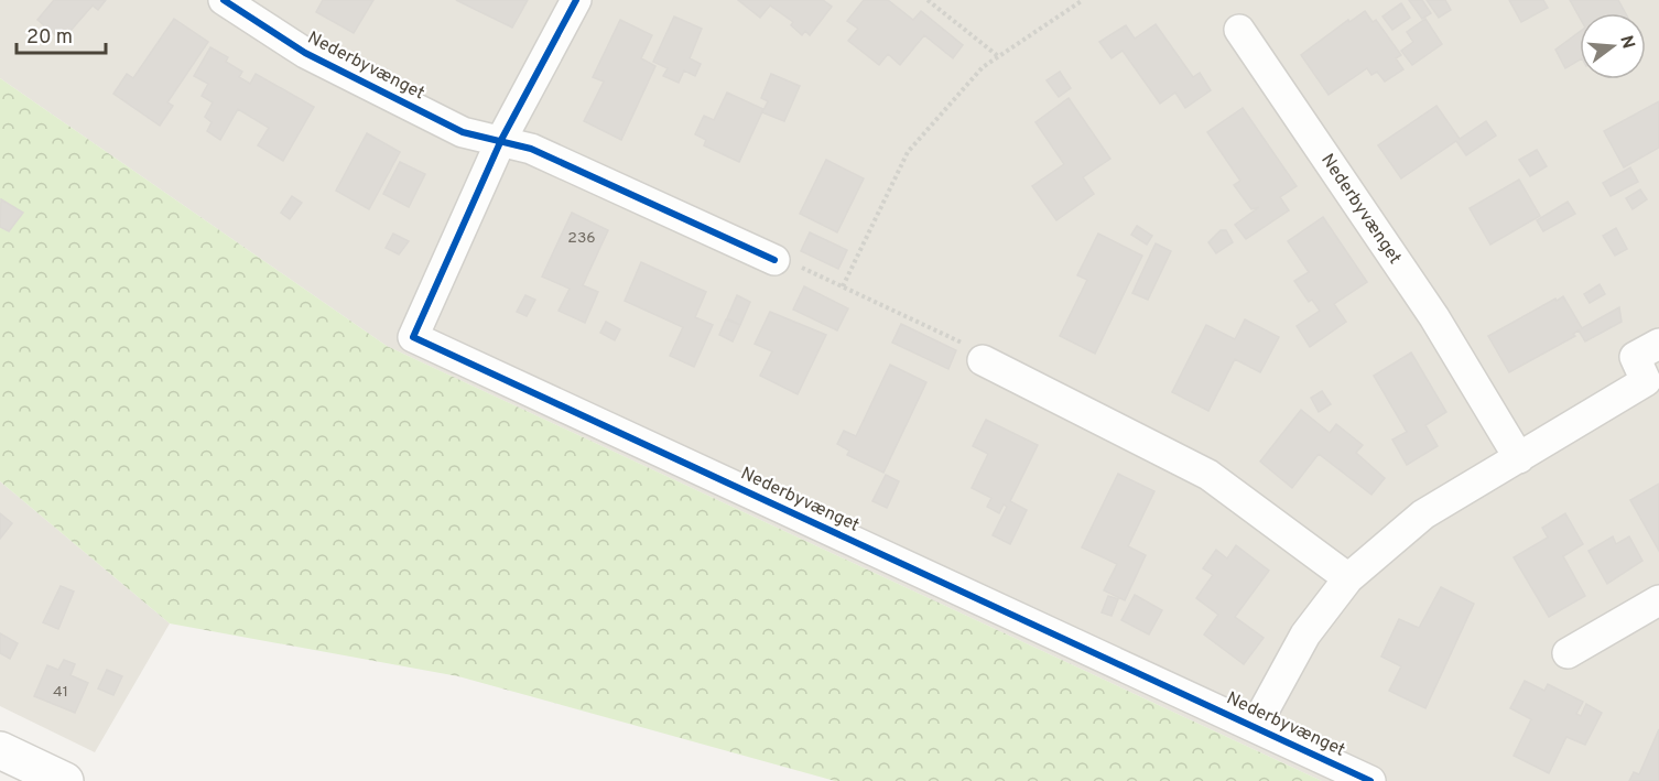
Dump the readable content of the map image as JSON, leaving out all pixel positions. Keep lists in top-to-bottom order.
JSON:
{
  "streets": {
    "street": ["Nederbyvænget"]
  },
  "house_numbers": ["236", "41"],
  "scale_bar": "20 m",
  "north": "right"
}
